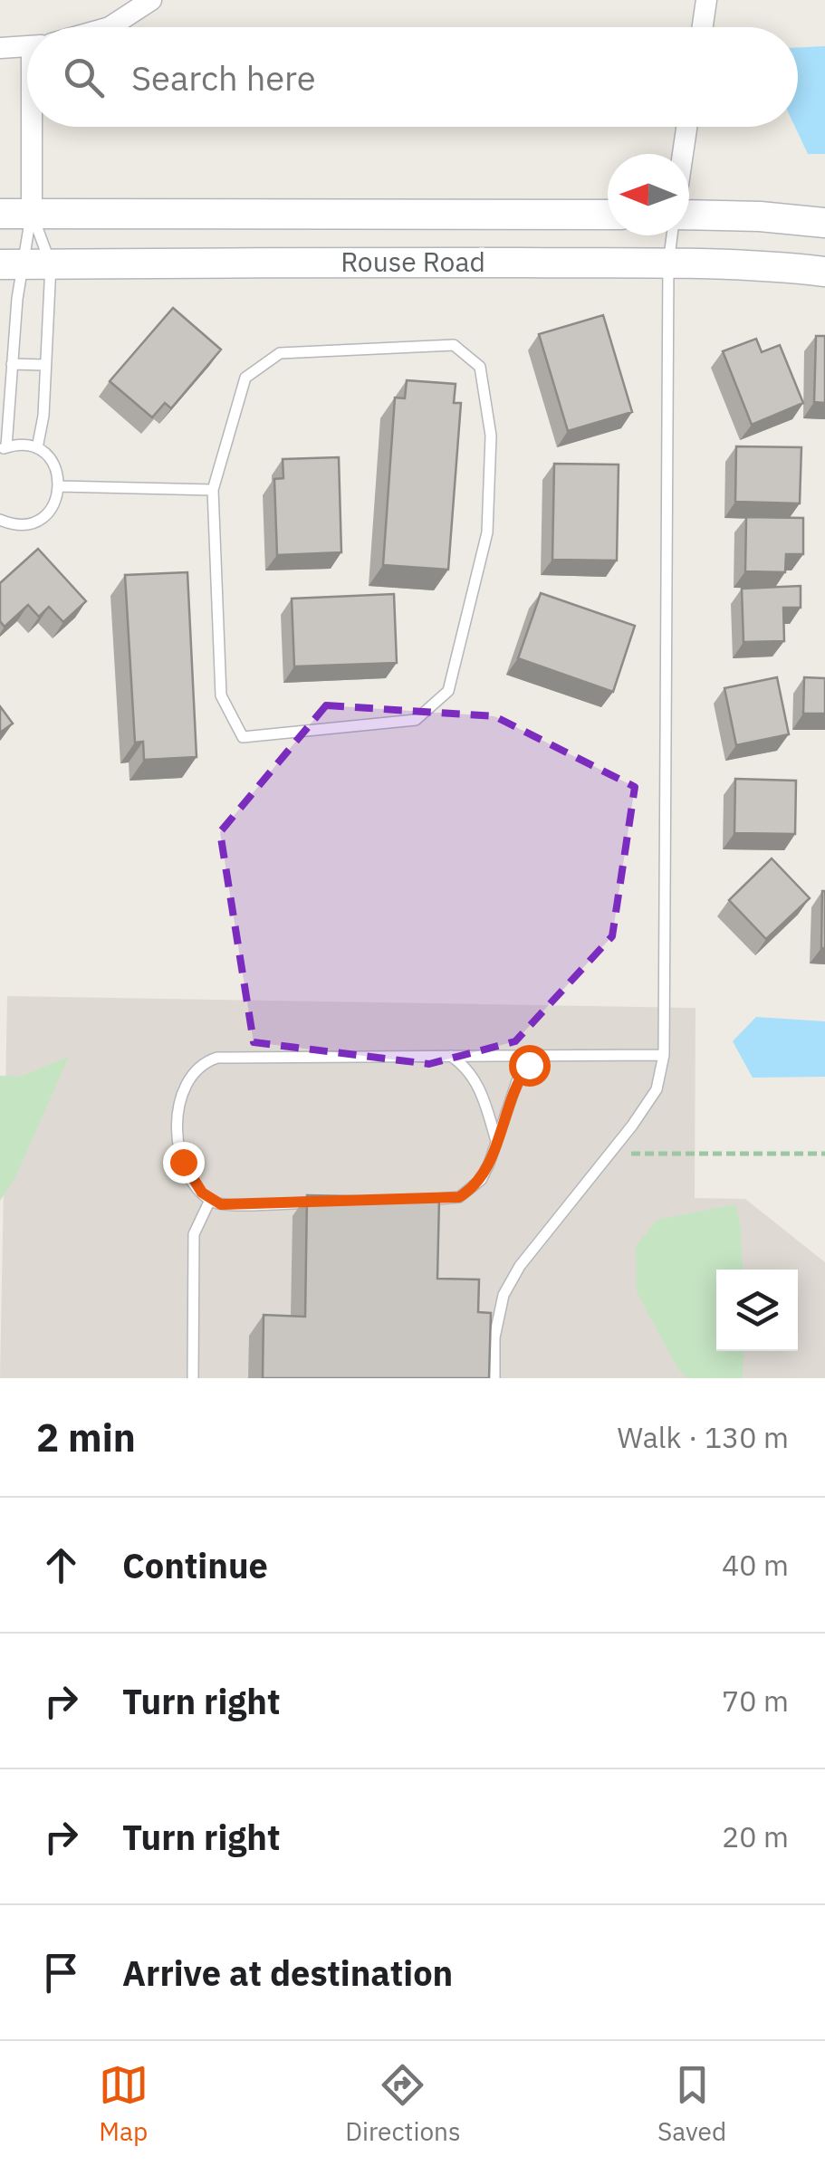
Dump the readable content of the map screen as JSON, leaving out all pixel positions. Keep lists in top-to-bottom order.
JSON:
{
  "streets": {
    "street": ["Rouse Road"]
  },
  "north": "left",
  "page": {
    "search": "Search here",
    "heading": ["2 min", "Walk · 130 m"],
    "list": [
      ["Continue", "40 m"],
      ["Turn right", "70 m"],
      ["Turn right", "20 m"],
      "Arrive at destination"
    ],
    "nav": ["Map", "Directions", "Saved"]
  }
}
